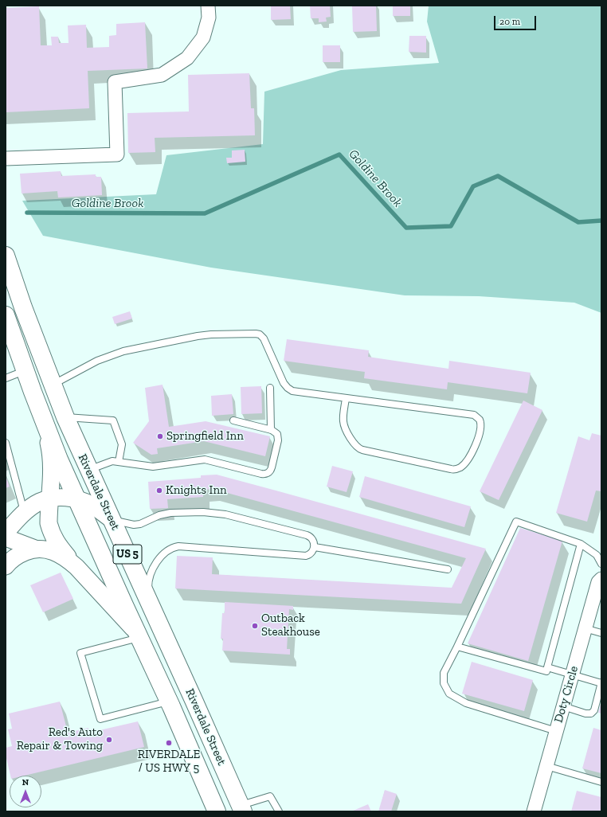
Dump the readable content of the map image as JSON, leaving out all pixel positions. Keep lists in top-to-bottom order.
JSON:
{
  "streets": {
    "main road": ["Riverdale Street", "US 5"],
    "street": ["Doty Circle"]
  },
  "water": ["Goldine Brook"],
  "places": [
    "Springfield Inn",
    "Knights Inn",
    "Outback Steakhouse",
    "Red's Auto Repair & Towing",
    "RIVERDALE / US HWY 5"
  ],
  "scale_bar": "20 m",
  "north": "top"
}
